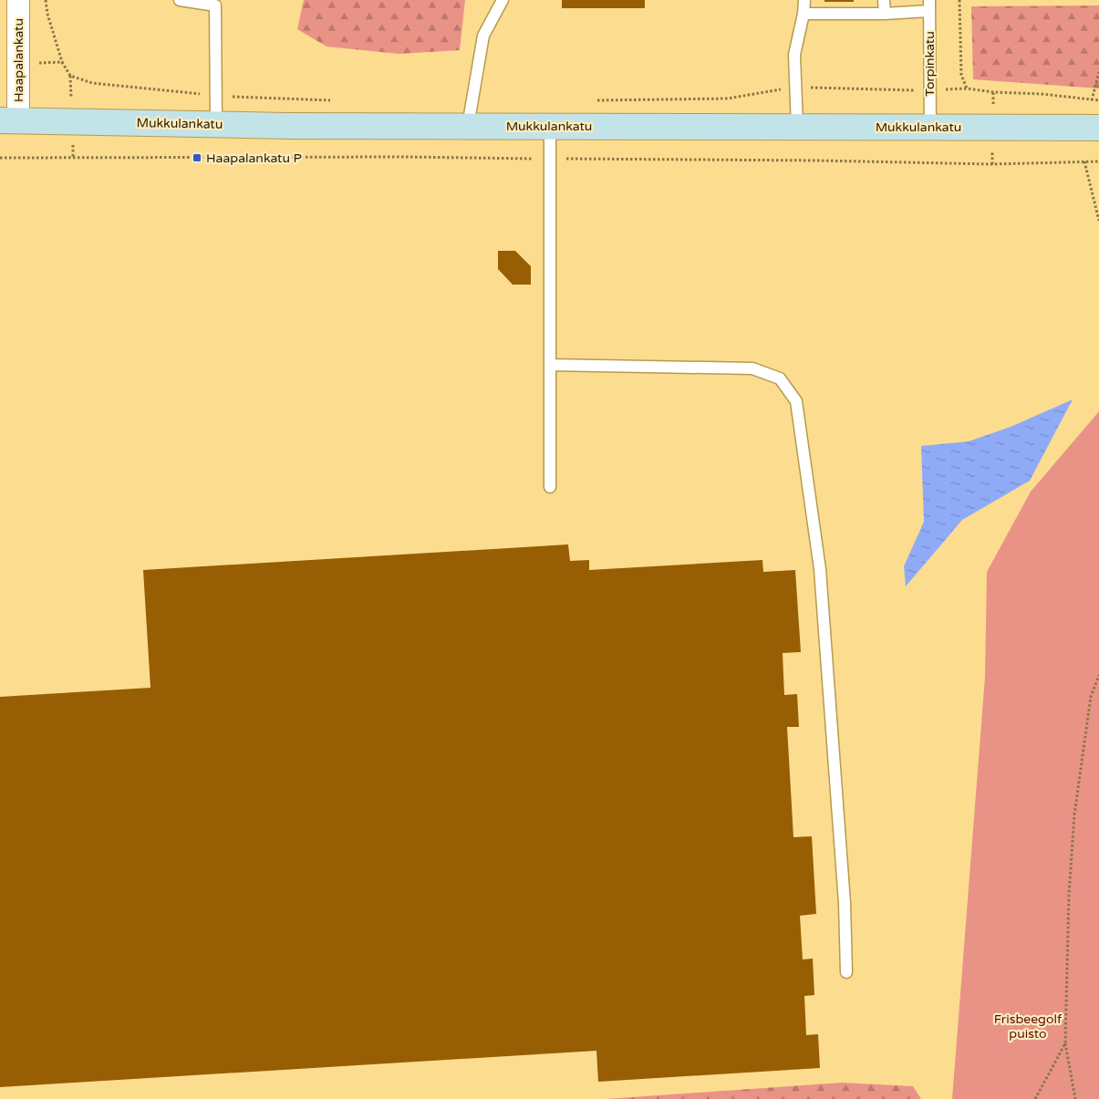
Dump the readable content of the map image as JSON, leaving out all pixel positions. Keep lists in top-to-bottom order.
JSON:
{
  "streets": {
    "street": ["Haapalankatu", "Mukkulankatu"],
    "lane": ["Torpinkatu"]
  },
  "crossings": [
    ["Haapalankatu", "Mukkulankatu"],
    ["Torpinkatu", "Mukkulankatu"]
  ],
  "parks": ["Frisbeegolf puisto"],
  "places": {
    "transit": ["Haapalankatu P"]
  }
}
